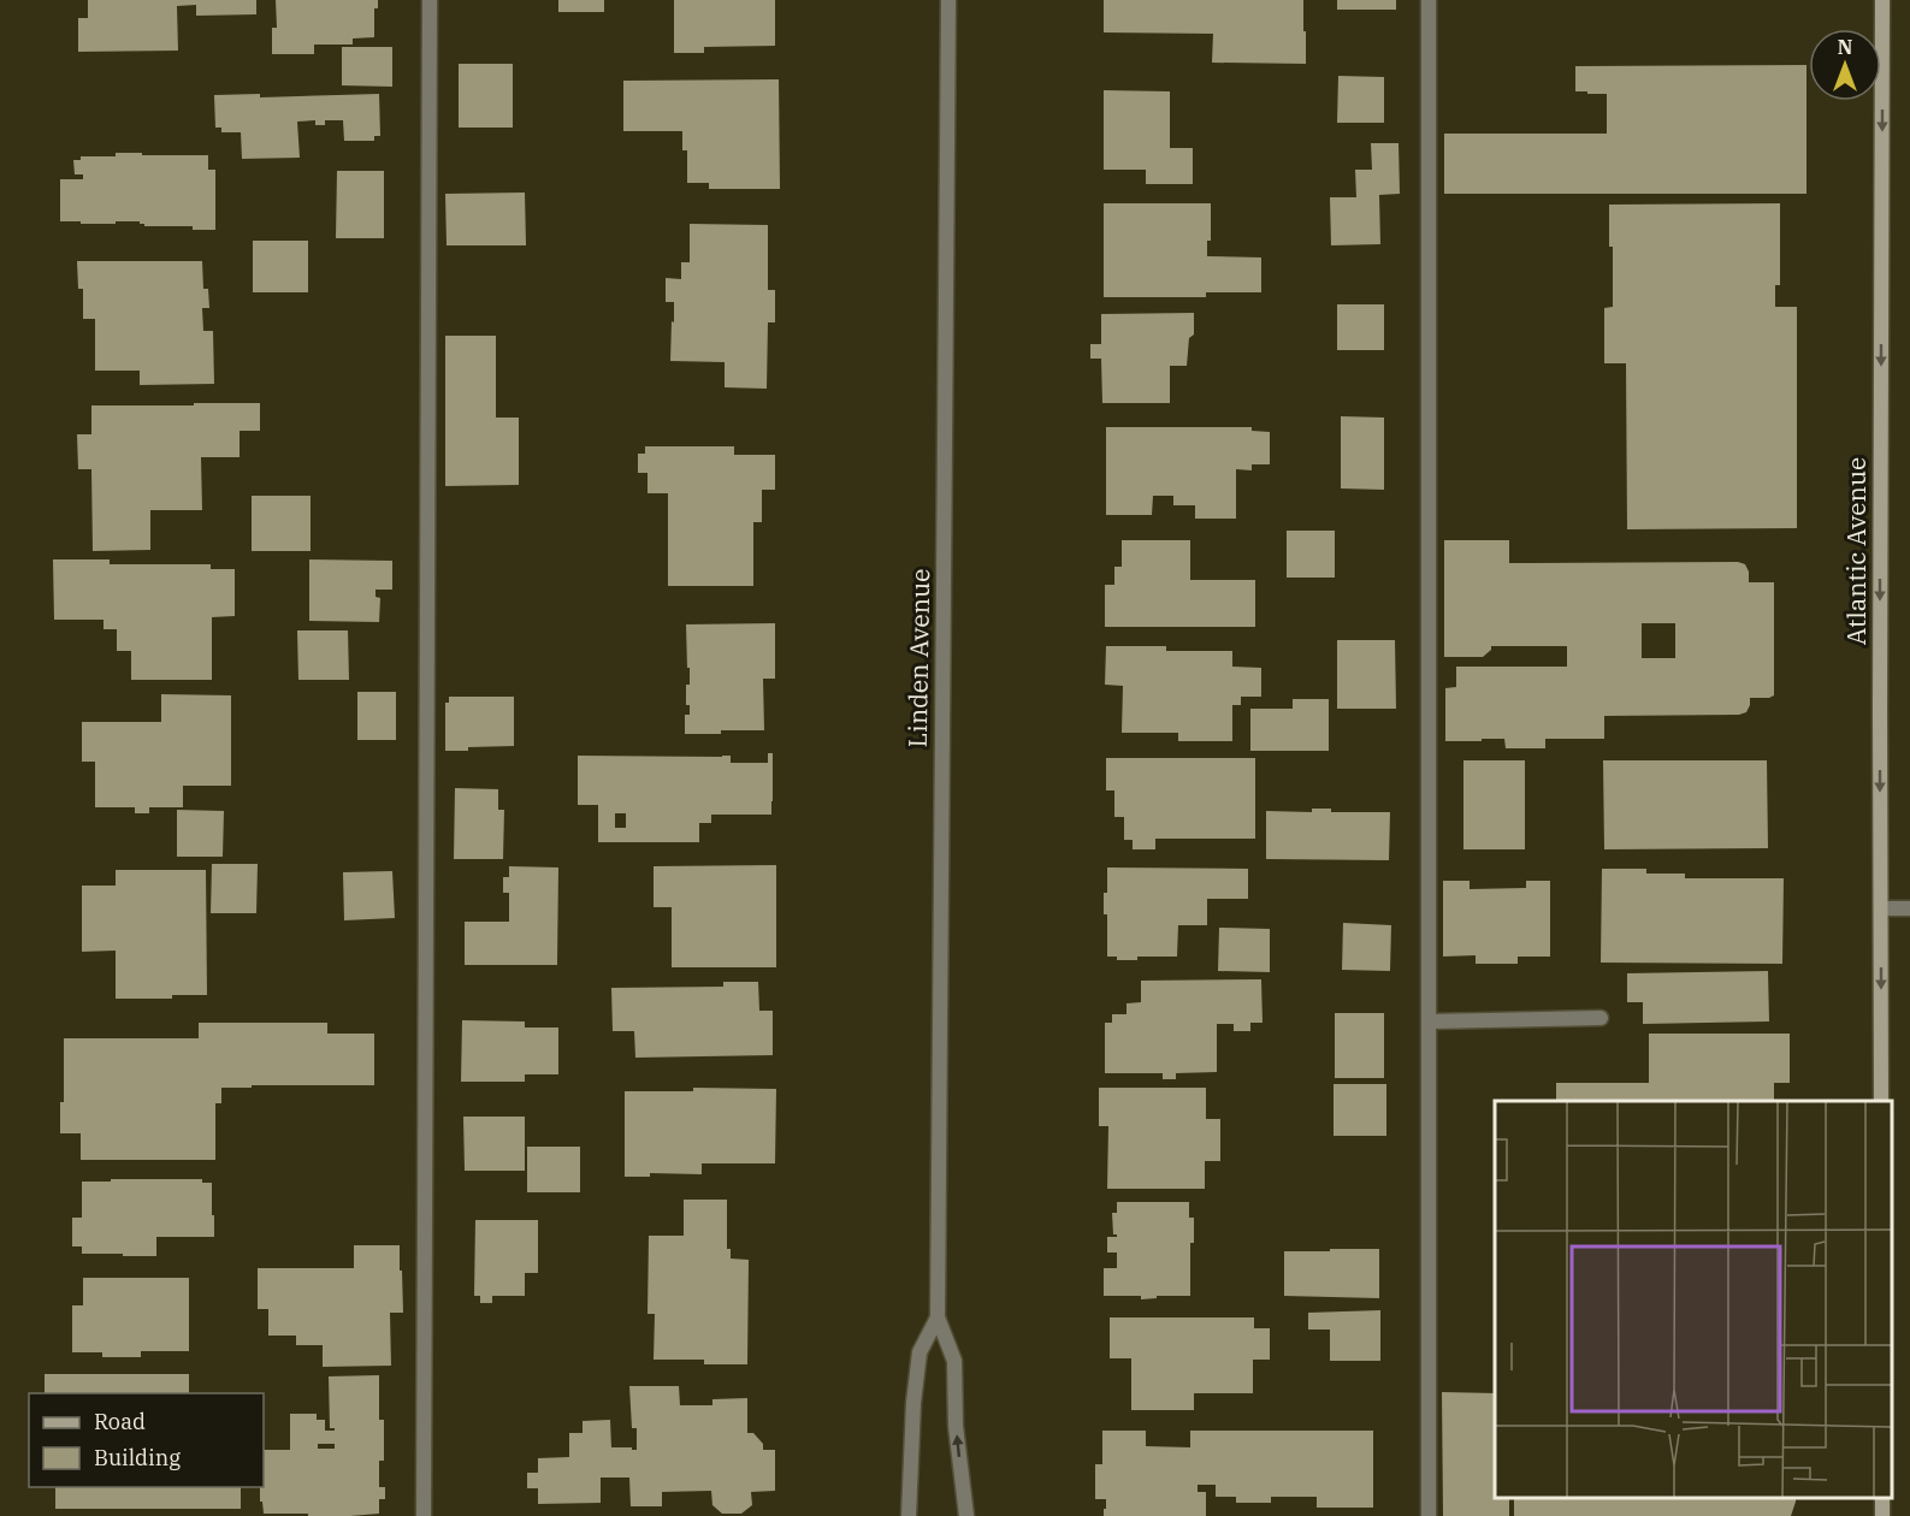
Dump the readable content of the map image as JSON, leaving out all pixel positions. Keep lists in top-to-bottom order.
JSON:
{
  "streets": {
    "main road": ["Atlantic Avenue"],
    "street": ["Linden Avenue"]
  },
  "one_way": ["Atlantic Avenue"],
  "legend": ["Road", "Building"],
  "north": "top"
}
